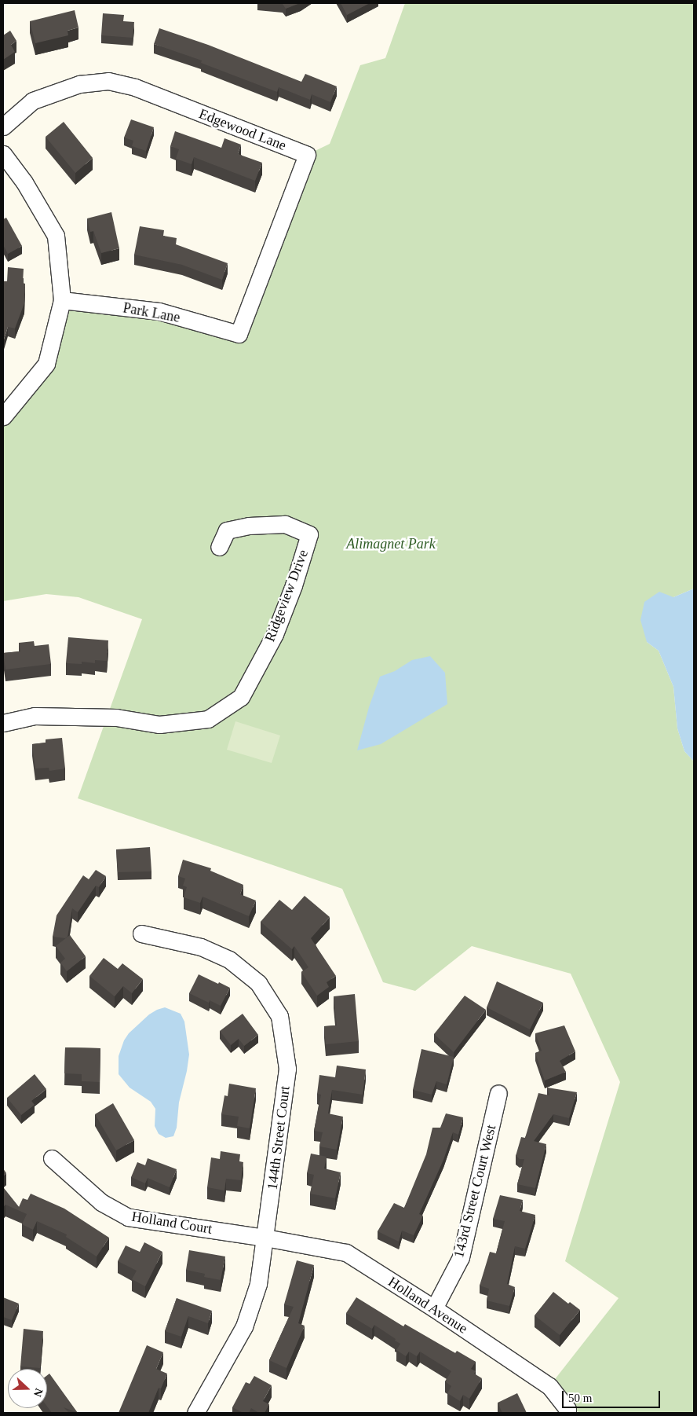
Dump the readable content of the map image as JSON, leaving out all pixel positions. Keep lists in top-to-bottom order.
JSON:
{
  "streets": {
    "street": [
      "Edgewood Lane",
      "Park Lane",
      "Ridgeview Drive",
      "144th Street Court",
      "143rd Street Court West",
      "Holland Court",
      "Holland Avenue"
    ]
  },
  "crossings": [
    ["Edgewood Lane", "Park Lane"],
    ["144th Street Court", "Holland Court"],
    ["144th Street Court", "Holland Avenue"],
    ["143rd Street Court West", "Holland Avenue"],
    ["Holland Court", "Holland Avenue"]
  ],
  "parks": ["Alimagnet Park"],
  "scale_bar": "50 m",
  "north": "right"
}
